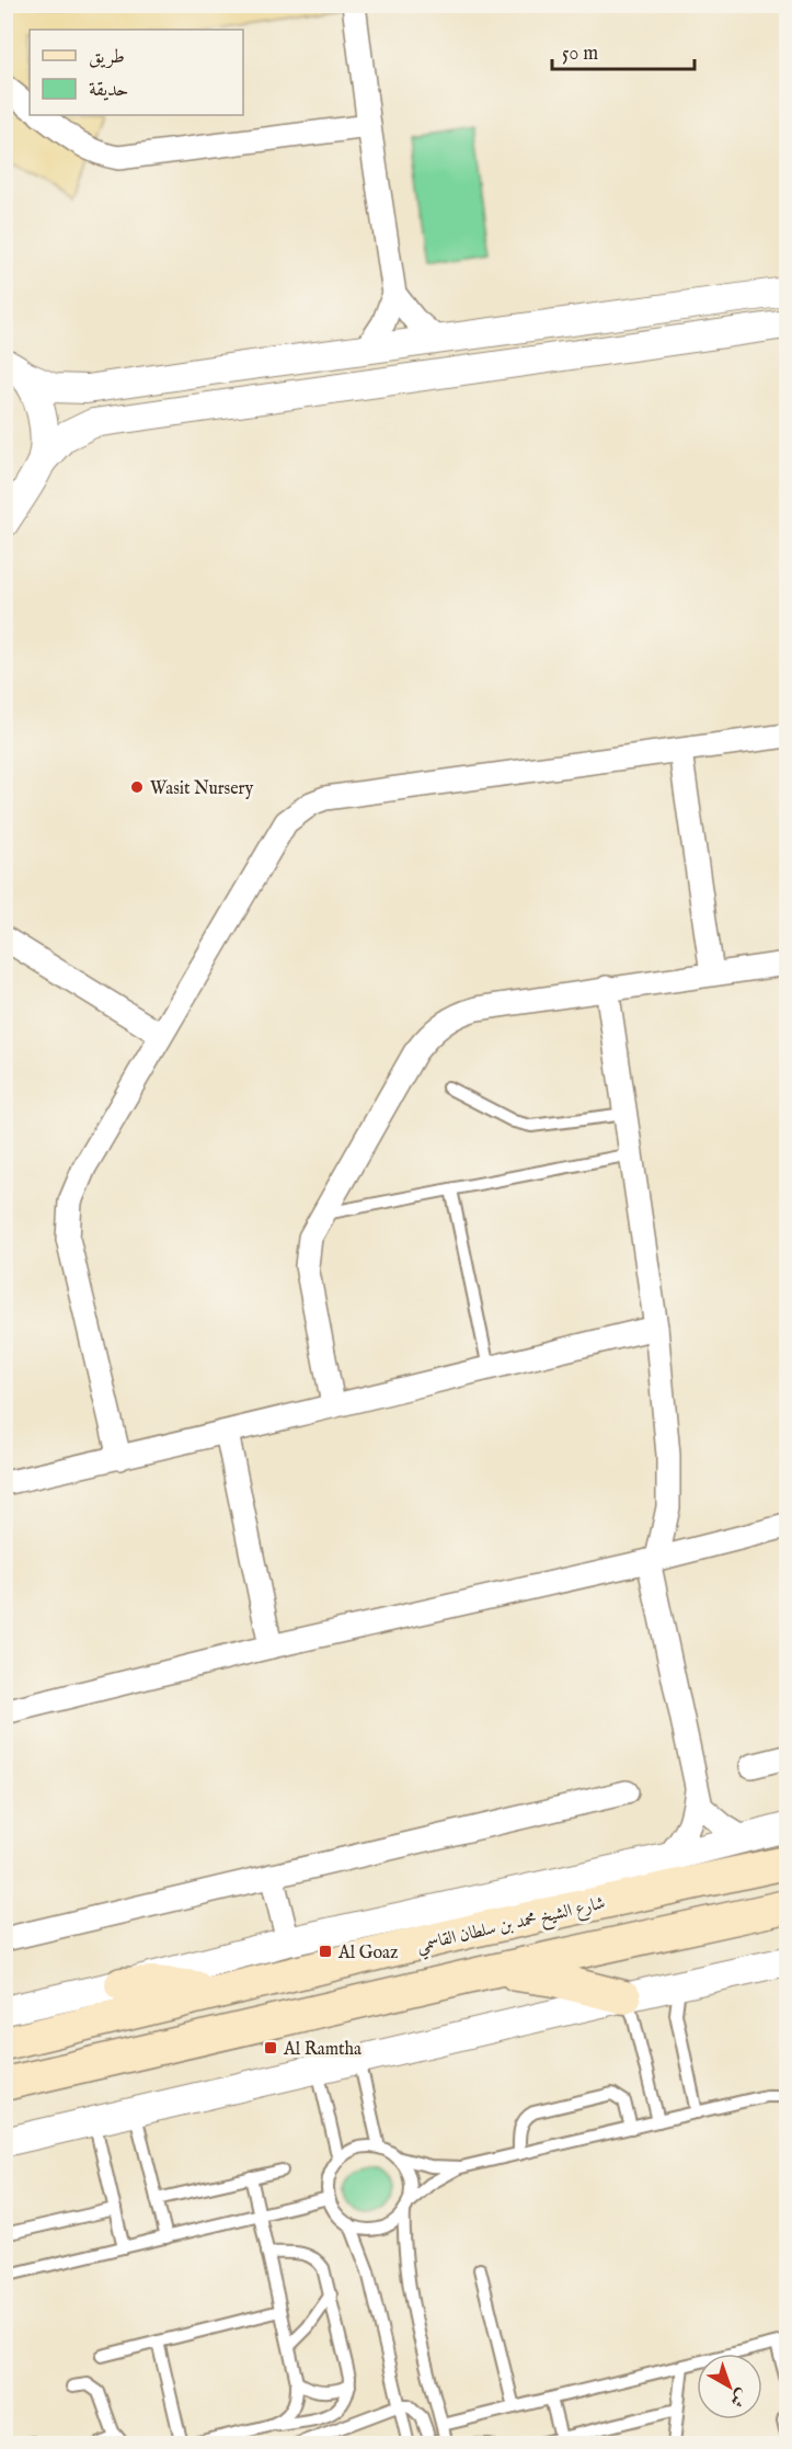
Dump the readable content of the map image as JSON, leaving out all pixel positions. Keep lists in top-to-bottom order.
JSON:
{
  "streets": {
    "main road": ["شارع الشيخ محمد بن سلطان القاسمي"]
  },
  "places": {
    "other": ["Wasit Nursery"],
    "transit": ["Al Goaz", "Al Ramtha"]
  },
  "legend": ["طريق", "حديقة"],
  "scale_bar": "50 m",
  "north": "bottom right"
}
